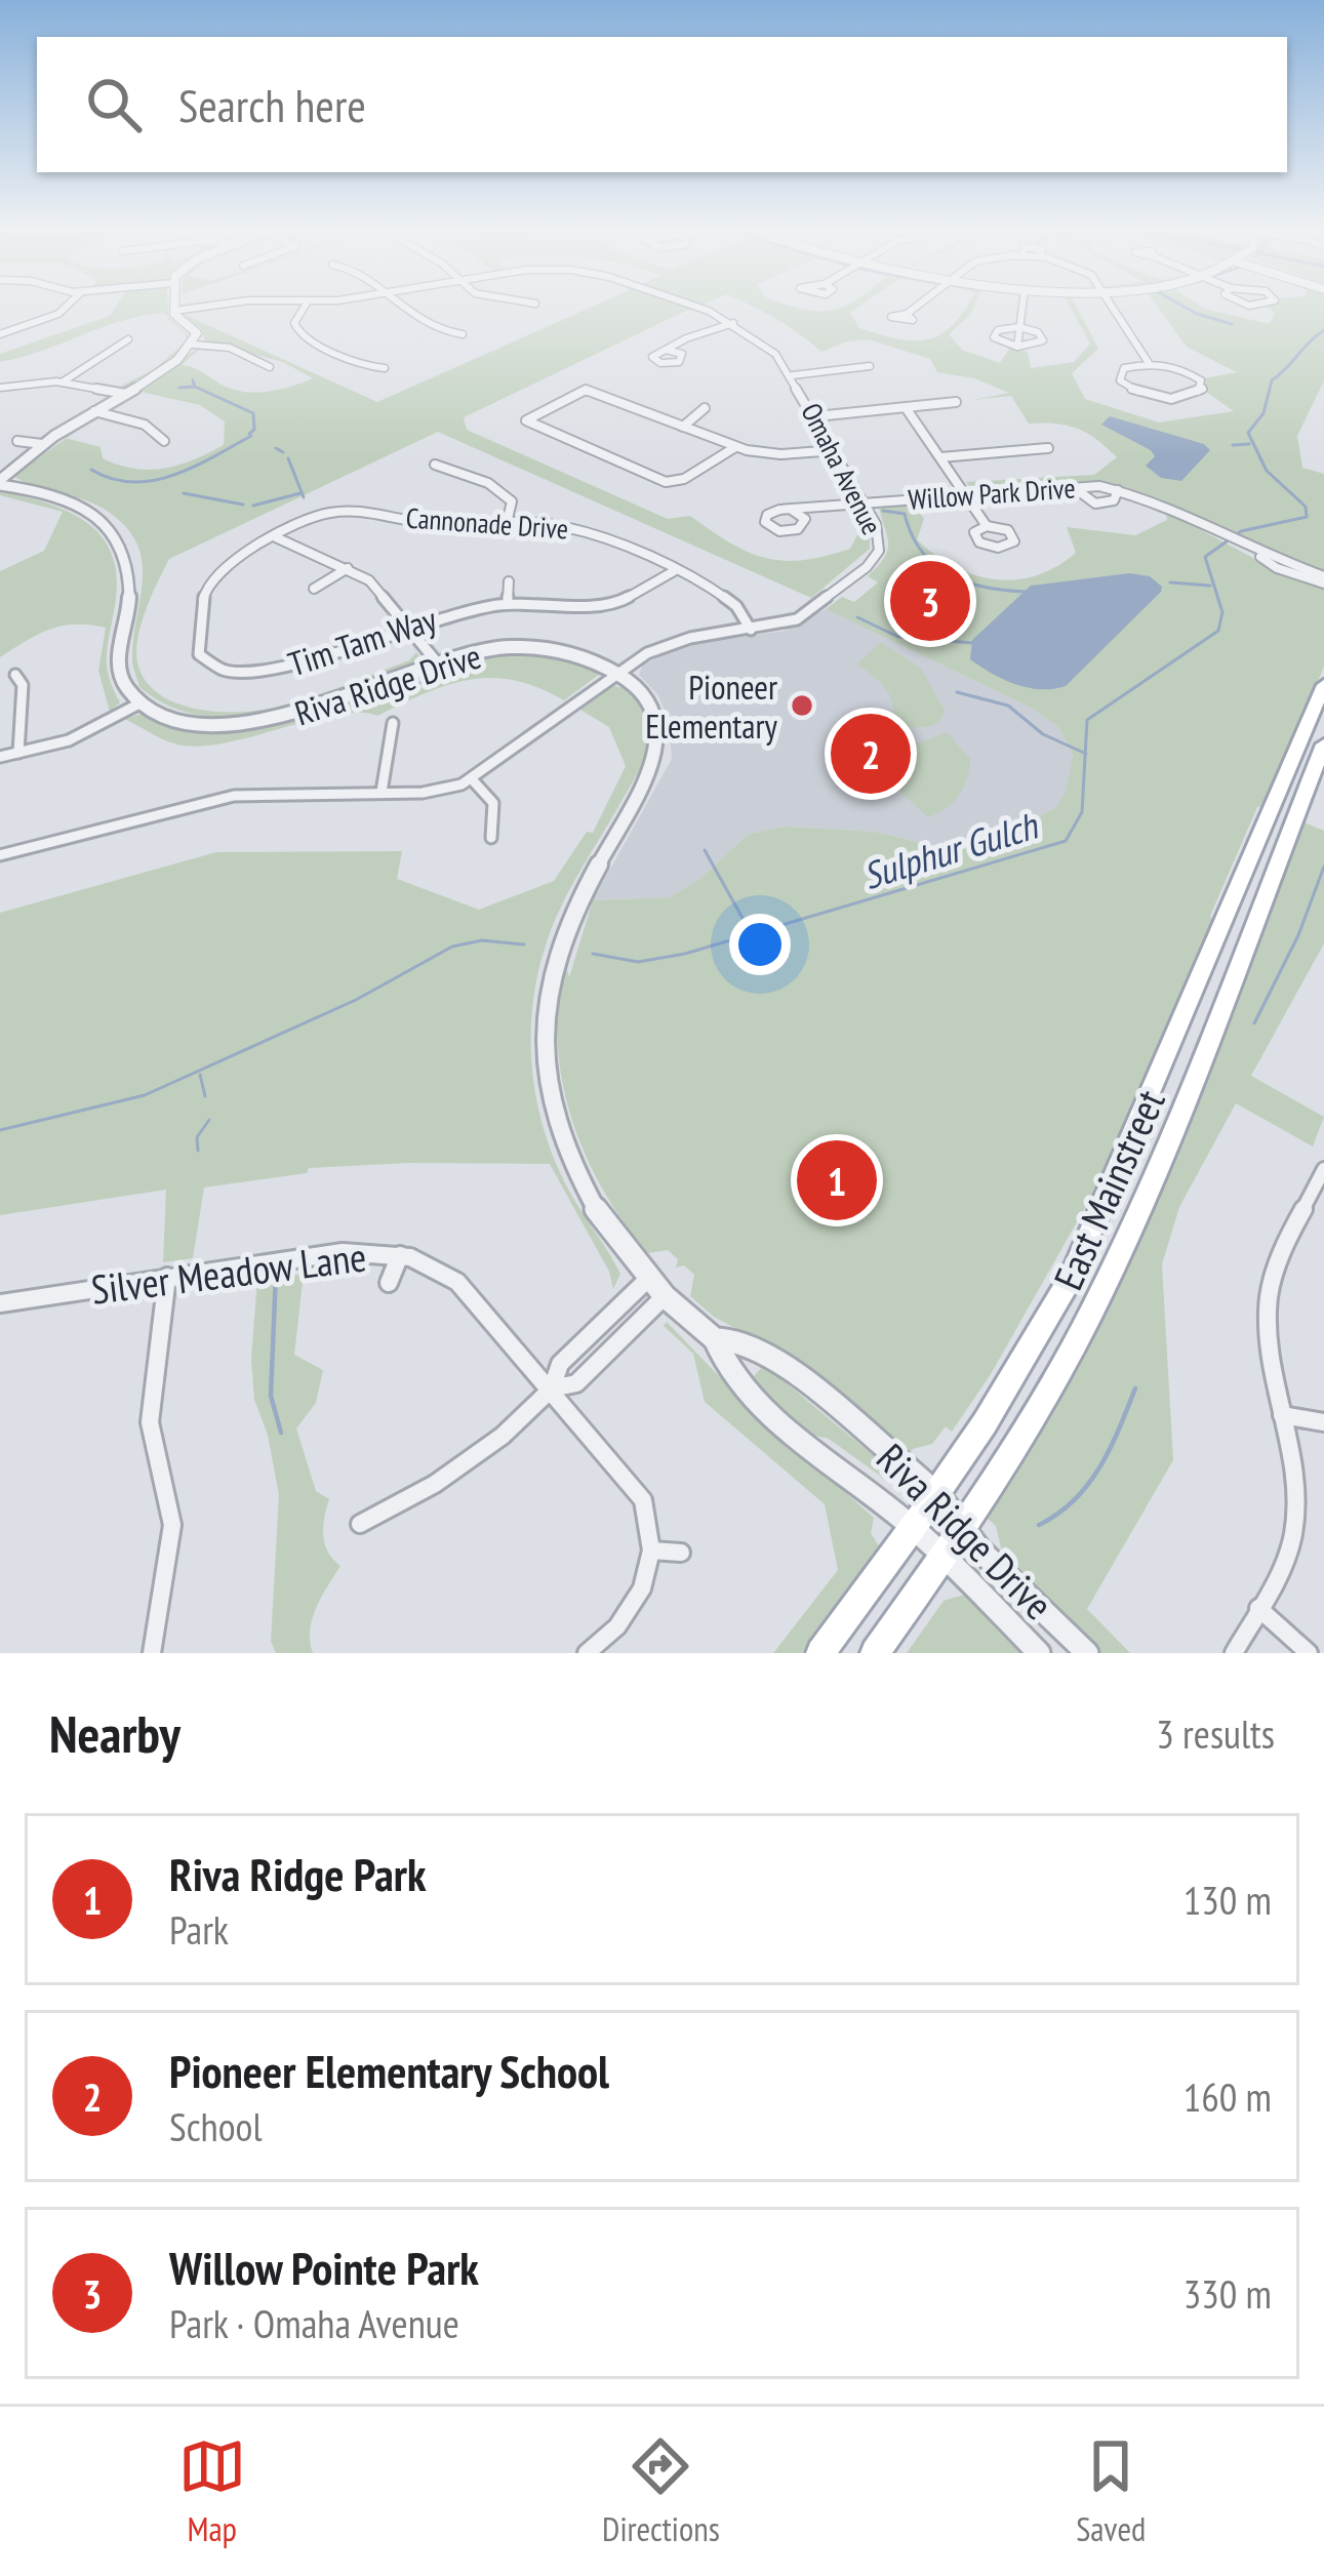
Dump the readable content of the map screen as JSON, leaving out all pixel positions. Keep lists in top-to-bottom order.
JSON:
{
  "streets": {
    "main road": ["East Mainstreet"],
    "street": [
      "Omaha Avenue",
      "Willow Park Drive",
      "Cannonade Drive",
      "Tim Tam Way",
      "Riva Ridge Drive",
      "Silver Meadow Lane"
    ]
  },
  "crossings": [
    ["Omaha Avenue", "Willow Park Drive"],
    ["Omaha Avenue", "Cannonade Drive"],
    ["Omaha Avenue", "Riva Ridge Drive"],
    ["Cannonade Drive", "Tim Tam Way"],
    ["Riva Ridge Drive", "East Mainstreet"]
  ],
  "water": ["Sulphur Gulch"],
  "places": ["Pioneer Elementary"],
  "page": {
    "search": "Search here",
    "pins": ["3", "2", "1"],
    "heading": ["Nearby", "3 results"],
    "list": [
      {
        "mark": "1",
        "name": "Riva Ridge Park",
        "note": "Park",
        "value": "130 m"
      },
      {
        "mark": "2",
        "name": "Pioneer Elementary School",
        "note": "School",
        "value": "160 m"
      },
      {
        "mark": "3",
        "name": "Willow Pointe Park",
        "note": "Park · Omaha Avenue",
        "value": "330 m"
      }
    ],
    "nav": ["Map", "Directions", "Saved"]
  }
}
